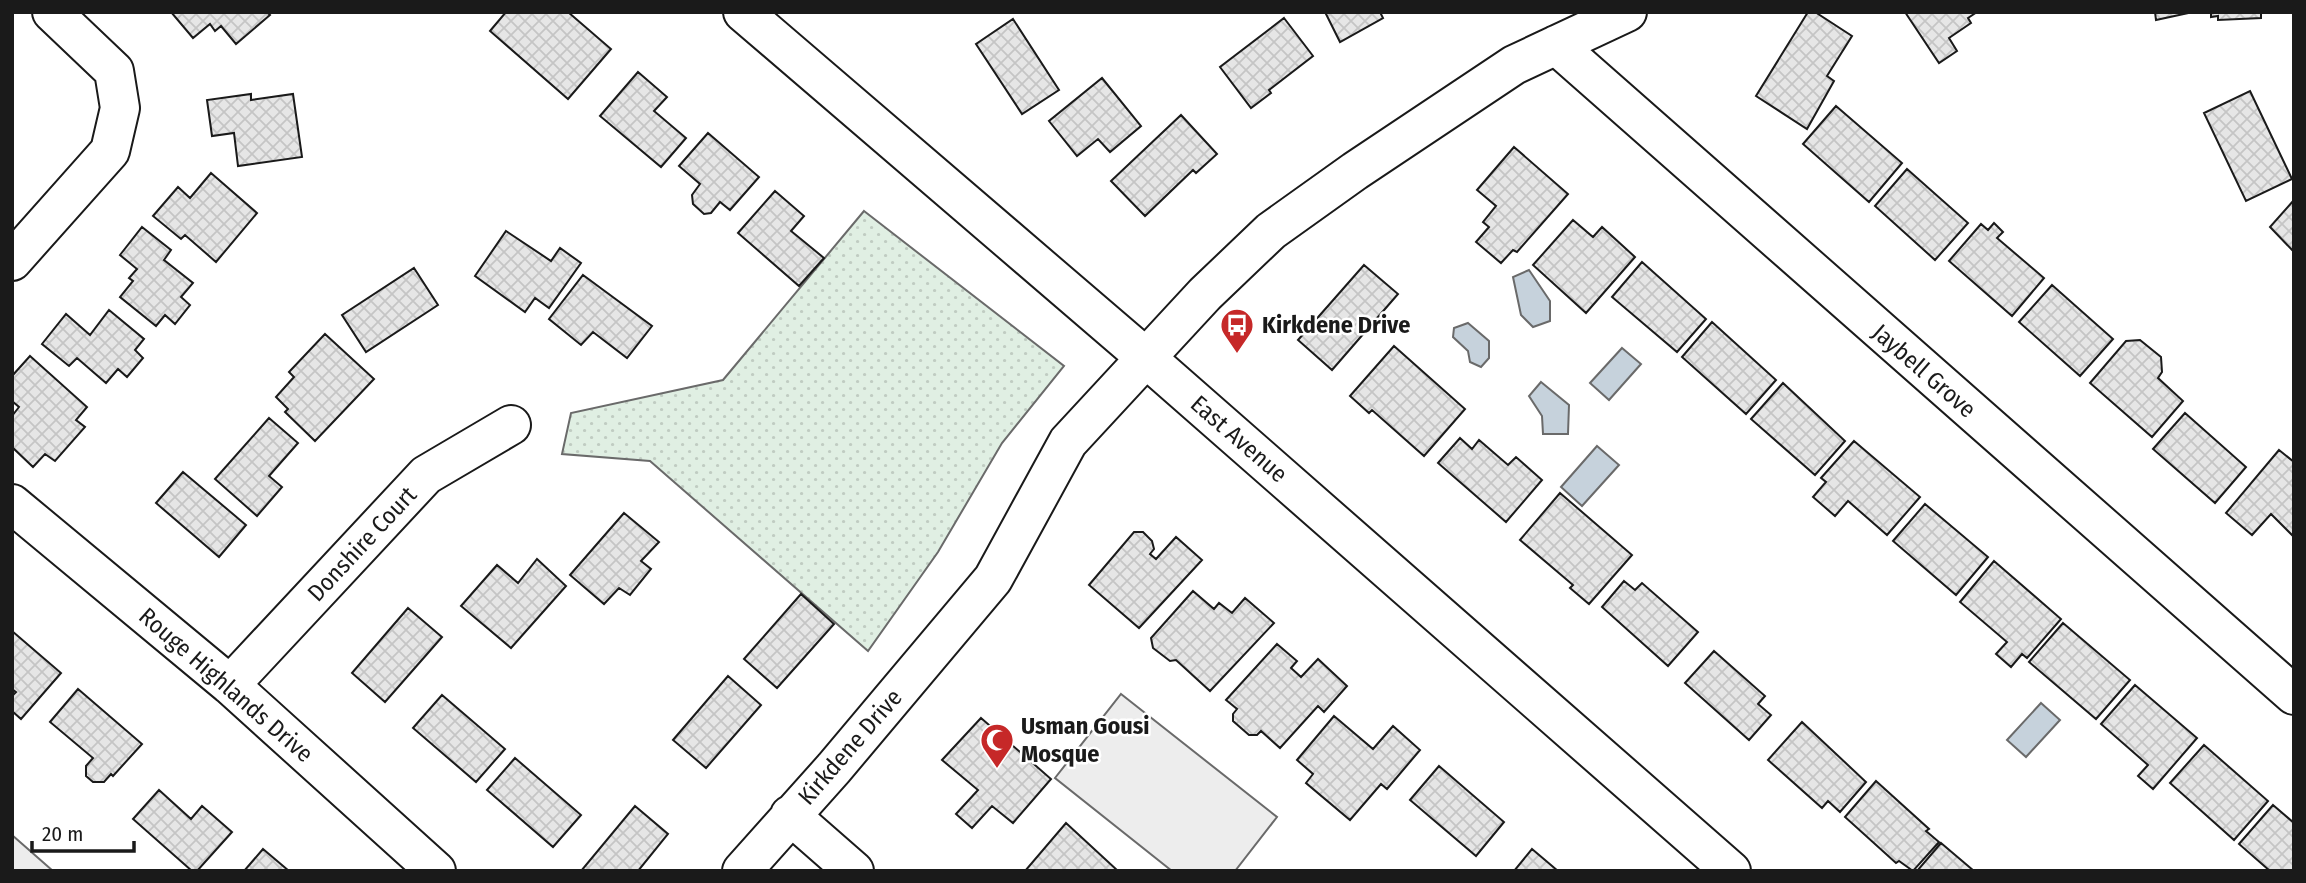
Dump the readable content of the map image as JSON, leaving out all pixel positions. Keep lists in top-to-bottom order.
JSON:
{
  "streets": {
    "street": [
      "Jaybell Grove",
      "East Avenue",
      "Donshire Court",
      "Rouge Highlands Drive",
      "Kirkdene Drive"
    ]
  },
  "crossings": [
    ["Jaybell Grove", "Kirkdene Drive"],
    ["East Avenue", "Kirkdene Drive"],
    ["Donshire Court", "Rouge Highlands Drive"]
  ],
  "places": {
    "bus stop": ["Kirkdene Drive"],
    "mosque": ["Usman Gousi Mosque"]
  },
  "scale_bar": "20 m"
}
